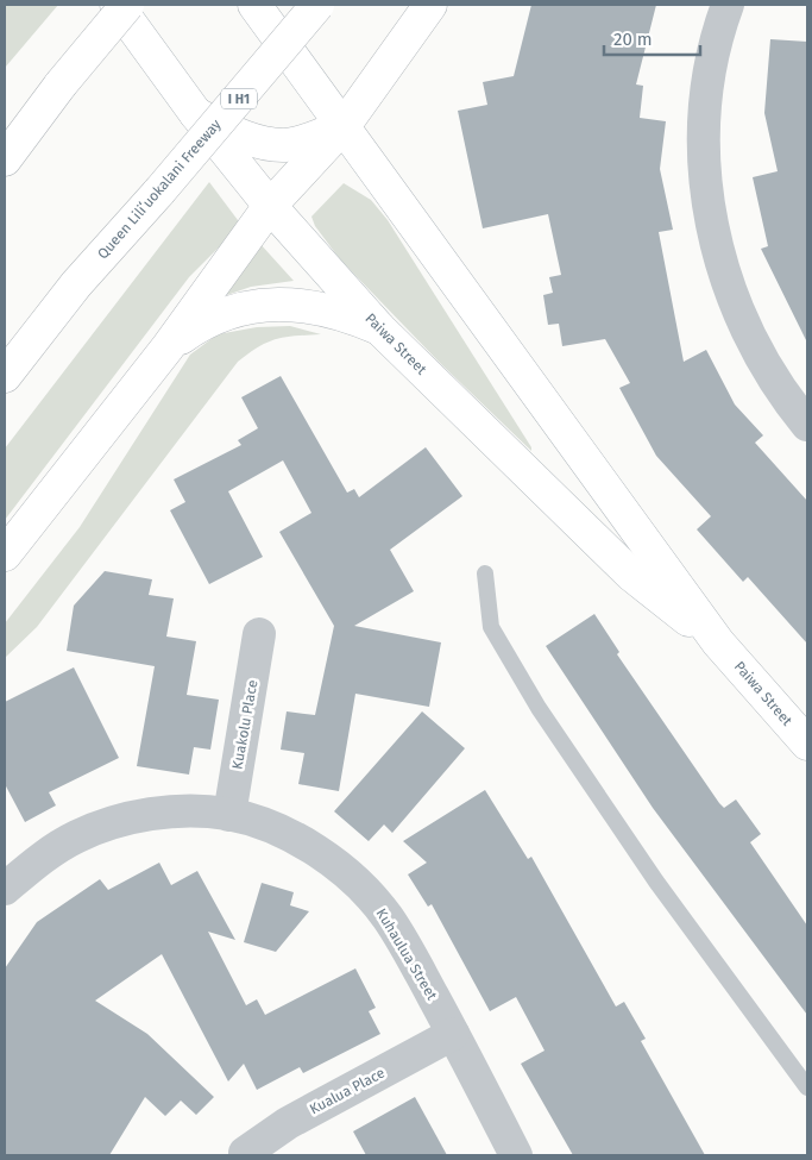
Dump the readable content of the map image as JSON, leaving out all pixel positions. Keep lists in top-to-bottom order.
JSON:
{
  "streets": {
    "main road": ["I H1", "Queen Liliʻuokalani Freeway", "Paiwa Street"],
    "street": ["Kuakolu Place", "Kuhaulua Street", "Kualua Place"]
  },
  "crossings": [
    ["Kuakolu Place", "Kuhaulua Street"],
    ["Kuhaulua Street", "Kualua Place"]
  ],
  "scale_bar": "20 m"
}
